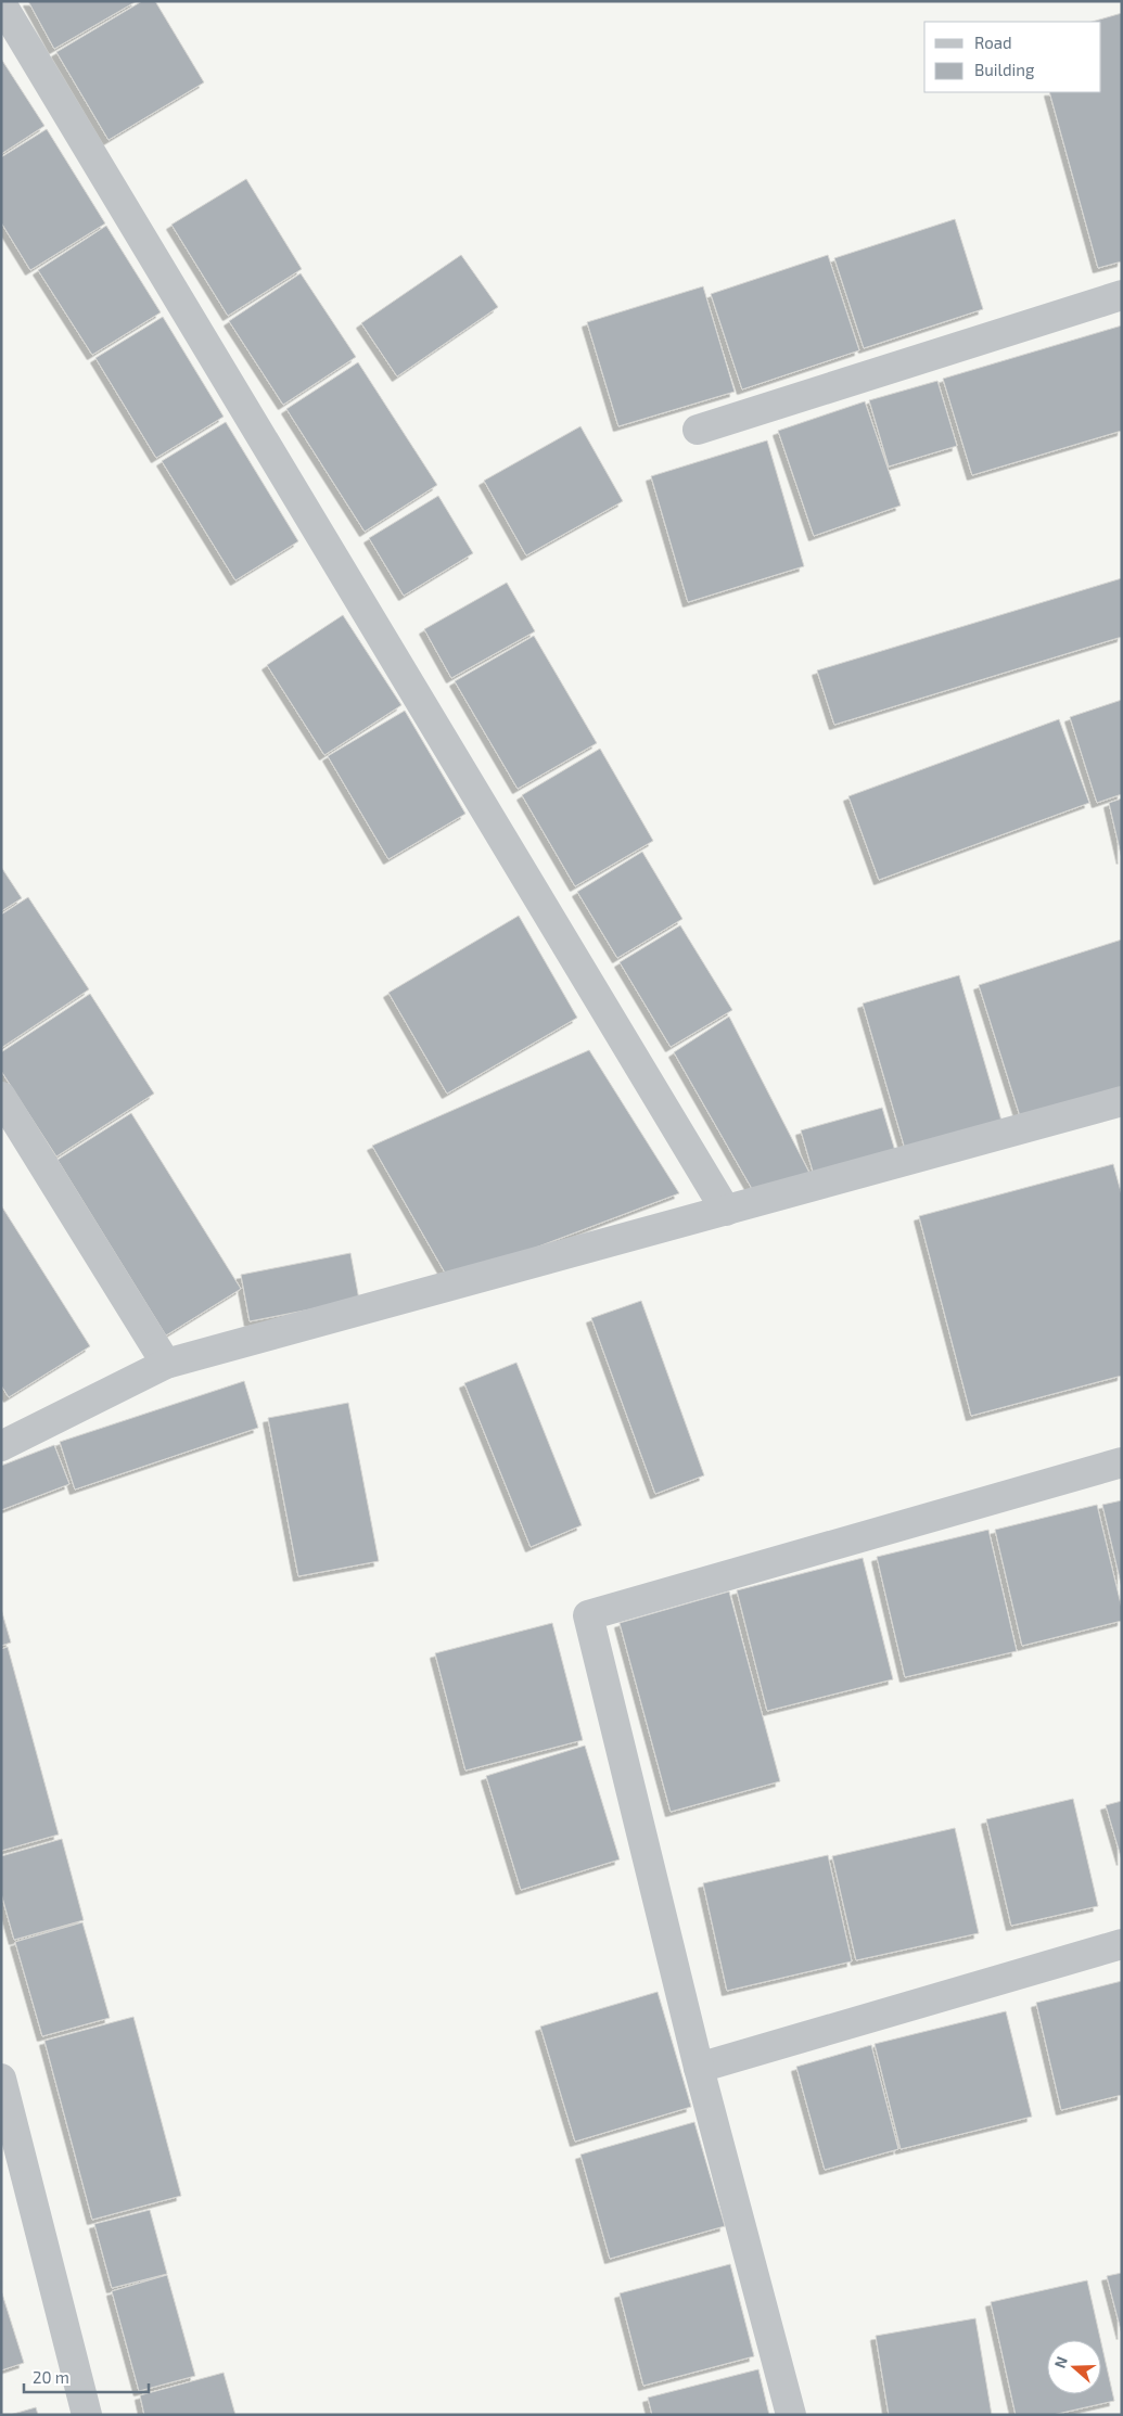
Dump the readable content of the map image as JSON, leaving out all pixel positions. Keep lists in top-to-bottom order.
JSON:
{
  "legend": ["Road", "Building"],
  "scale_bar": "20 m",
  "north": "left"
}
